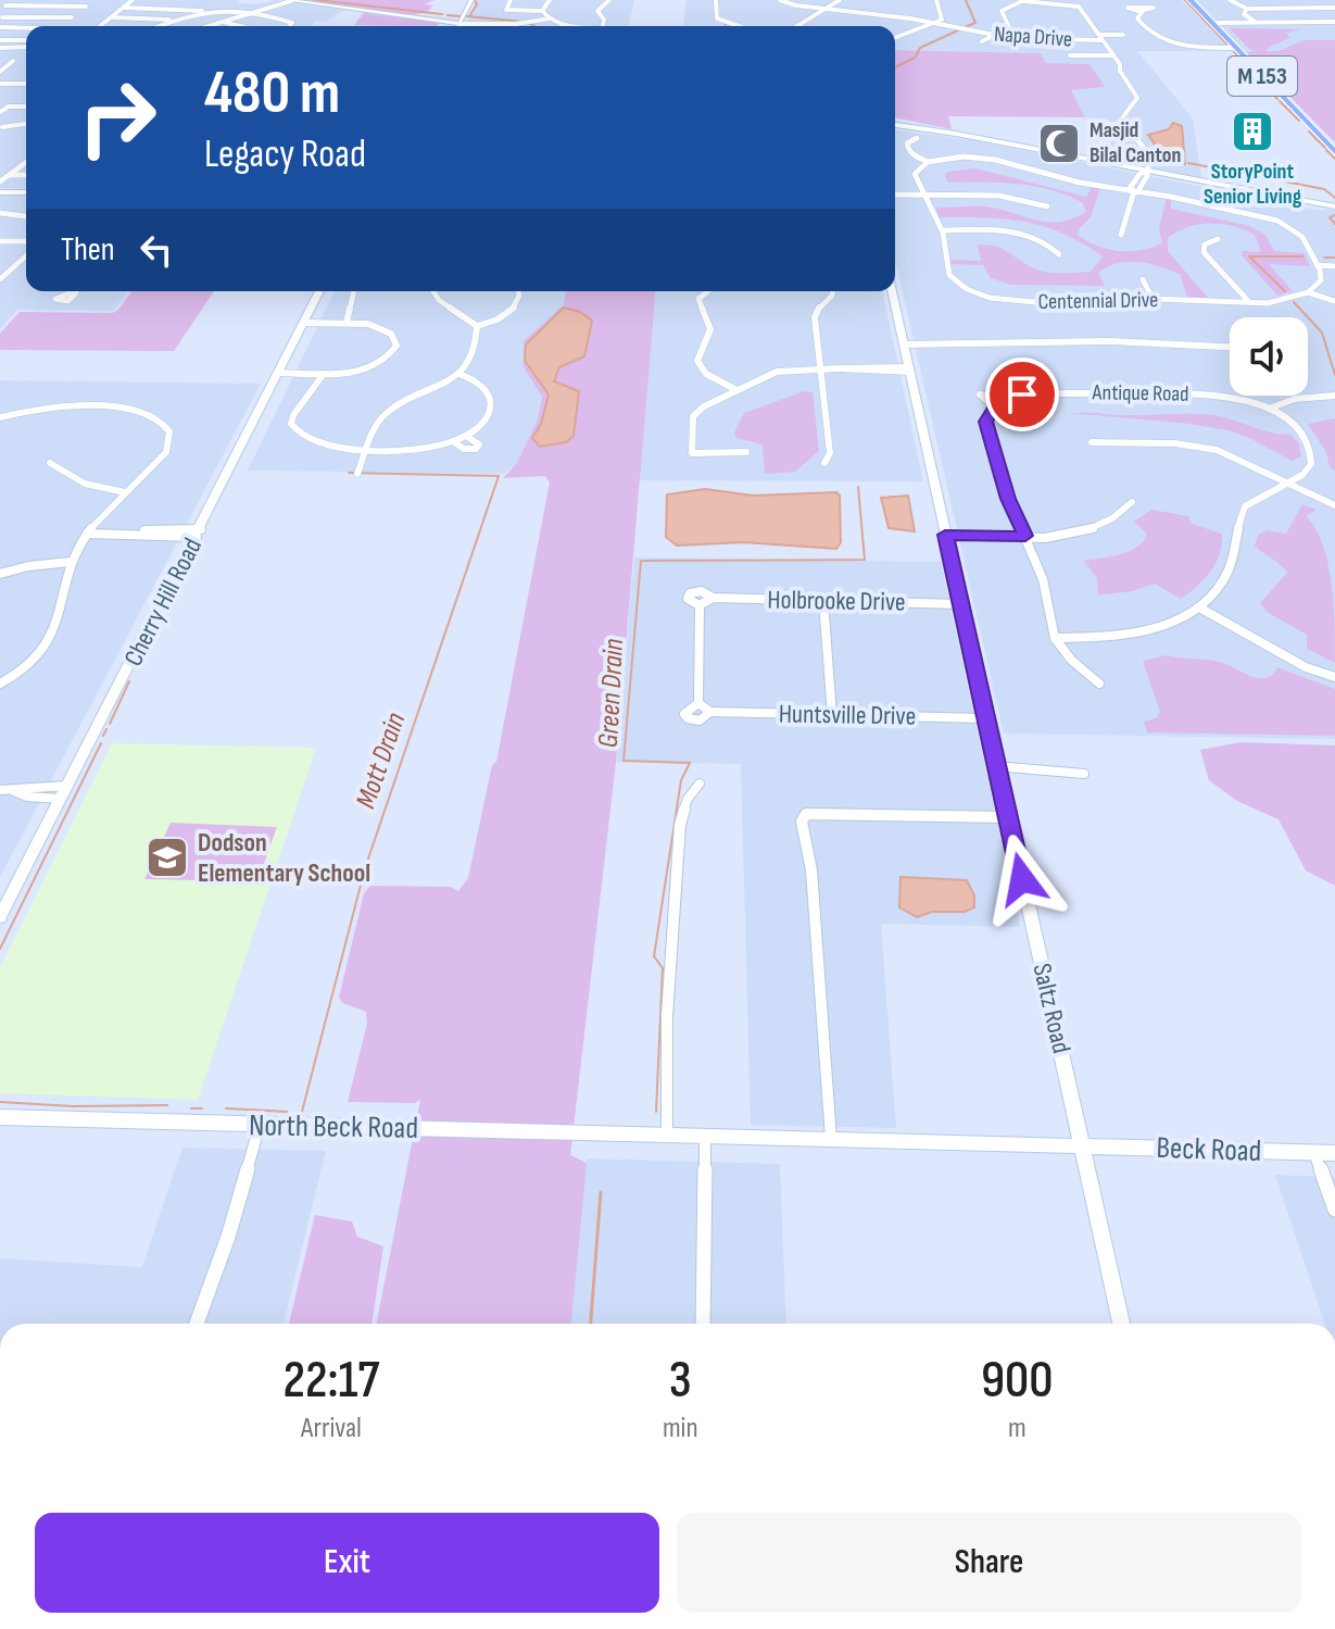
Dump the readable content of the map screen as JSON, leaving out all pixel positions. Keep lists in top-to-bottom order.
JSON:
{
  "streets": {
    "main road": [
      "M 153",
      "Cherry Hill Road",
      "Saltz Road",
      "North Beck Road",
      "Beck Road"
    ],
    "street": [
      "Napa Drive",
      "Centennial Drive",
      "Antique Road",
      "Holbrooke Drive",
      "Huntsville Drive"
    ]
  },
  "crossings": [
    ["Holbrooke Drive", "Saltz Road"],
    ["Huntsville Drive", "Saltz Road"],
    ["Saltz Road", "North Beck Road"],
    ["Saltz Road", "Beck Road"],
    ["North Beck Road", "Beck Road"]
  ],
  "water": ["Green Drain", "Mott Drain"],
  "places": {
    "building": ["StoryPoint Senior Living"],
    "mosque": ["Masjid Bilal Canton"],
    "school or university": ["Dodson Elementary School"]
  },
  "page": {
    "turn": ["480 m", "Legacy Road"],
    "then": "Then",
    "eta": [
      "22:17",
      "Arrival",
      "3",
      "min",
      "900",
      "m"
    ],
    "buttons": ["Exit", "Share"]
  }
}
